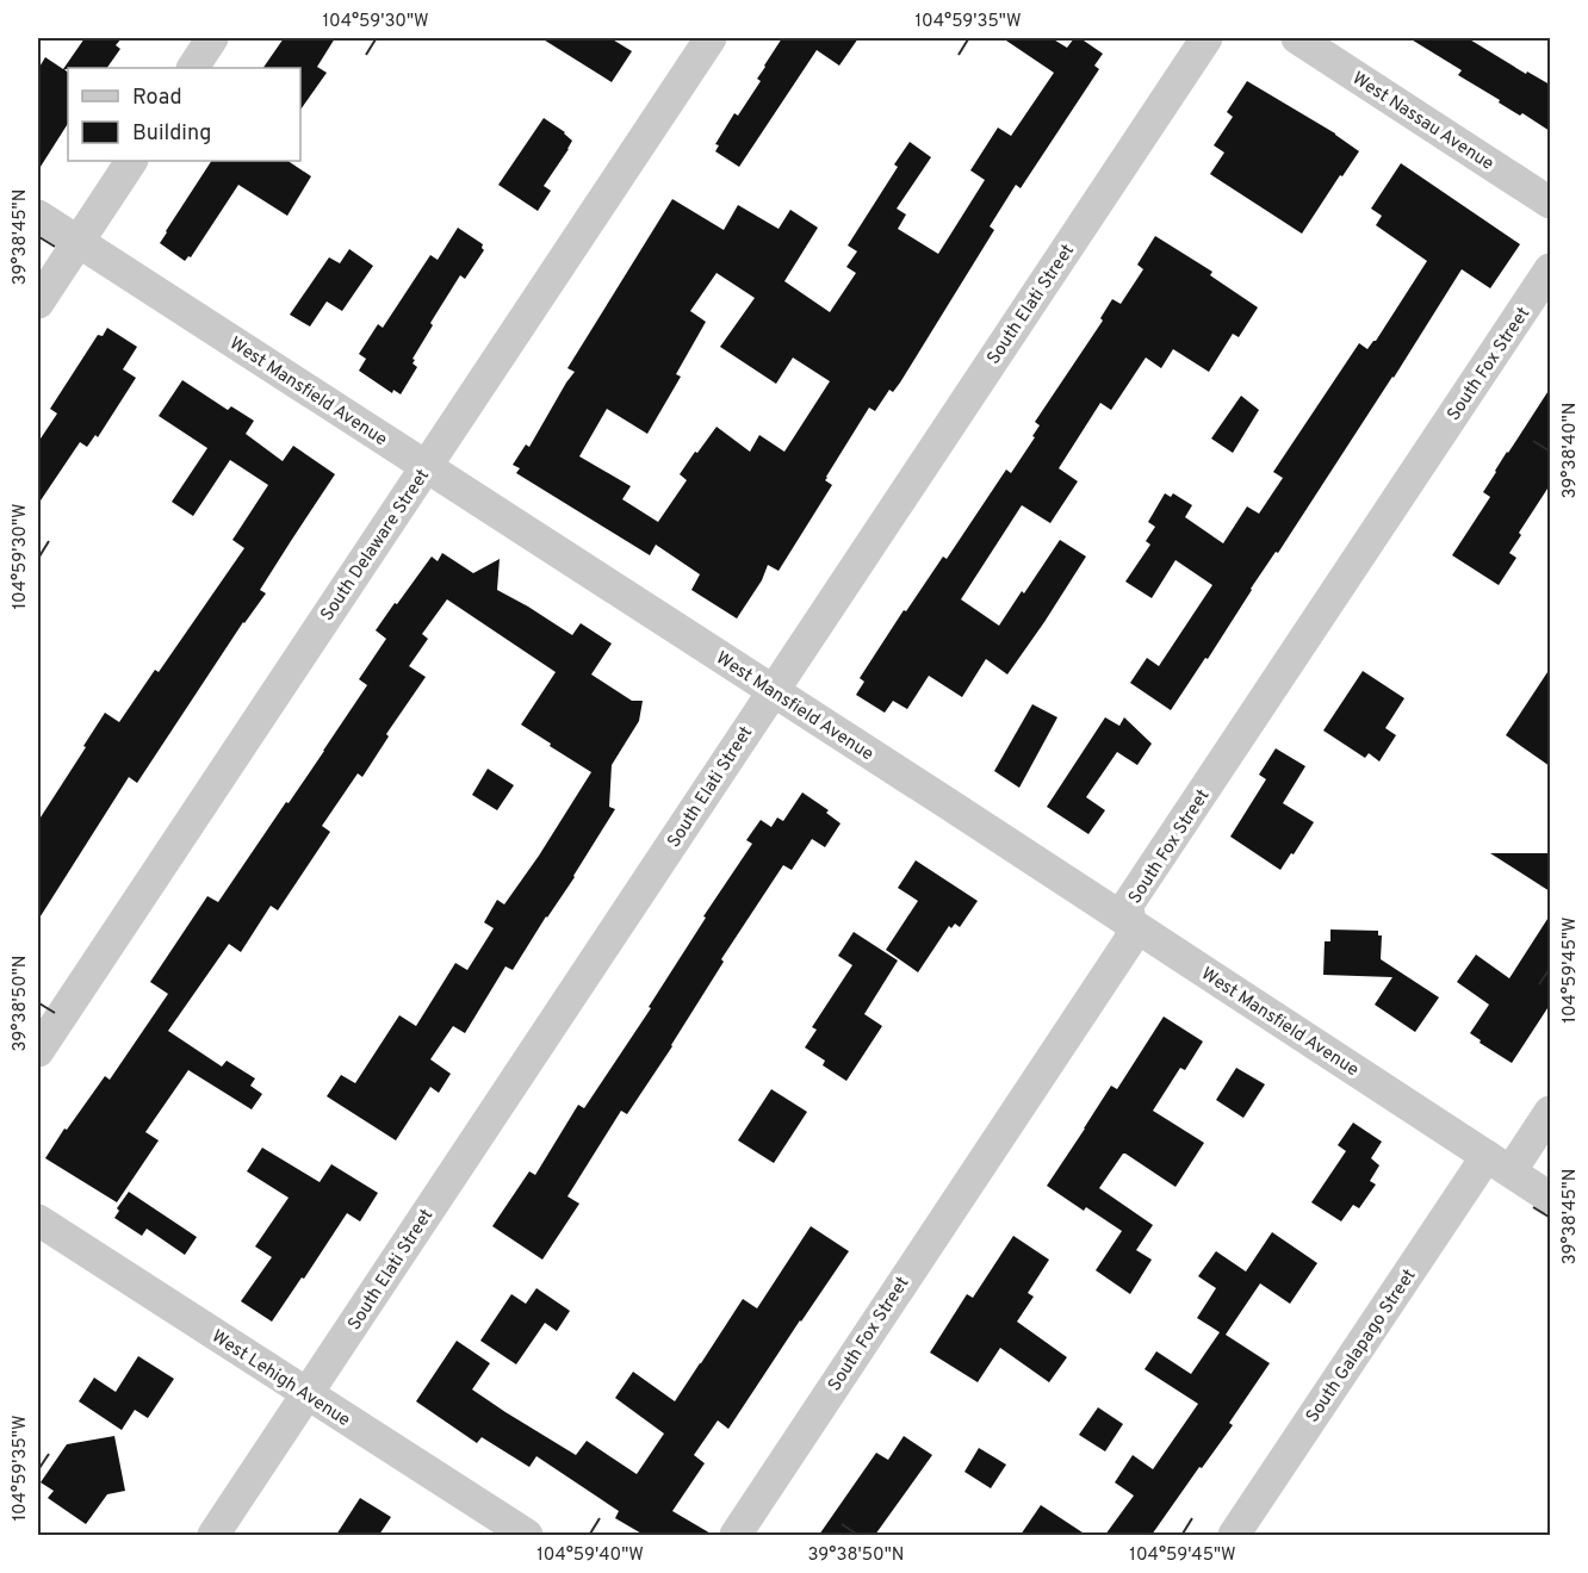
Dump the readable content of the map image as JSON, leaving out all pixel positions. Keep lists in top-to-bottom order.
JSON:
{
  "streets": {
    "street": [
      "West Nassau Avenue",
      "South Elati Street",
      "South Fox Street",
      "West Mansfield Avenue",
      "South Delaware Street",
      "South Galapago Street",
      "West Lehigh Avenue"
    ]
  },
  "crossings": [
    ["South Elati Street", "West Mansfield Avenue"],
    ["South Elati Street", "West Lehigh Avenue"],
    ["South Fox Street", "West Mansfield Avenue"],
    ["West Mansfield Avenue", "South Delaware Street"],
    ["West Mansfield Avenue", "South Galapago Street"]
  ],
  "legend": ["Road", "Building"],
  "coordinates": [
    "104°59'30\"W",
    "104°59'35\"W",
    "39°38'45\"N",
    "39°38'40\"N",
    "104°59'45\"W",
    "39°38'50\"N",
    "104°59'40\"W"
  ]
}
